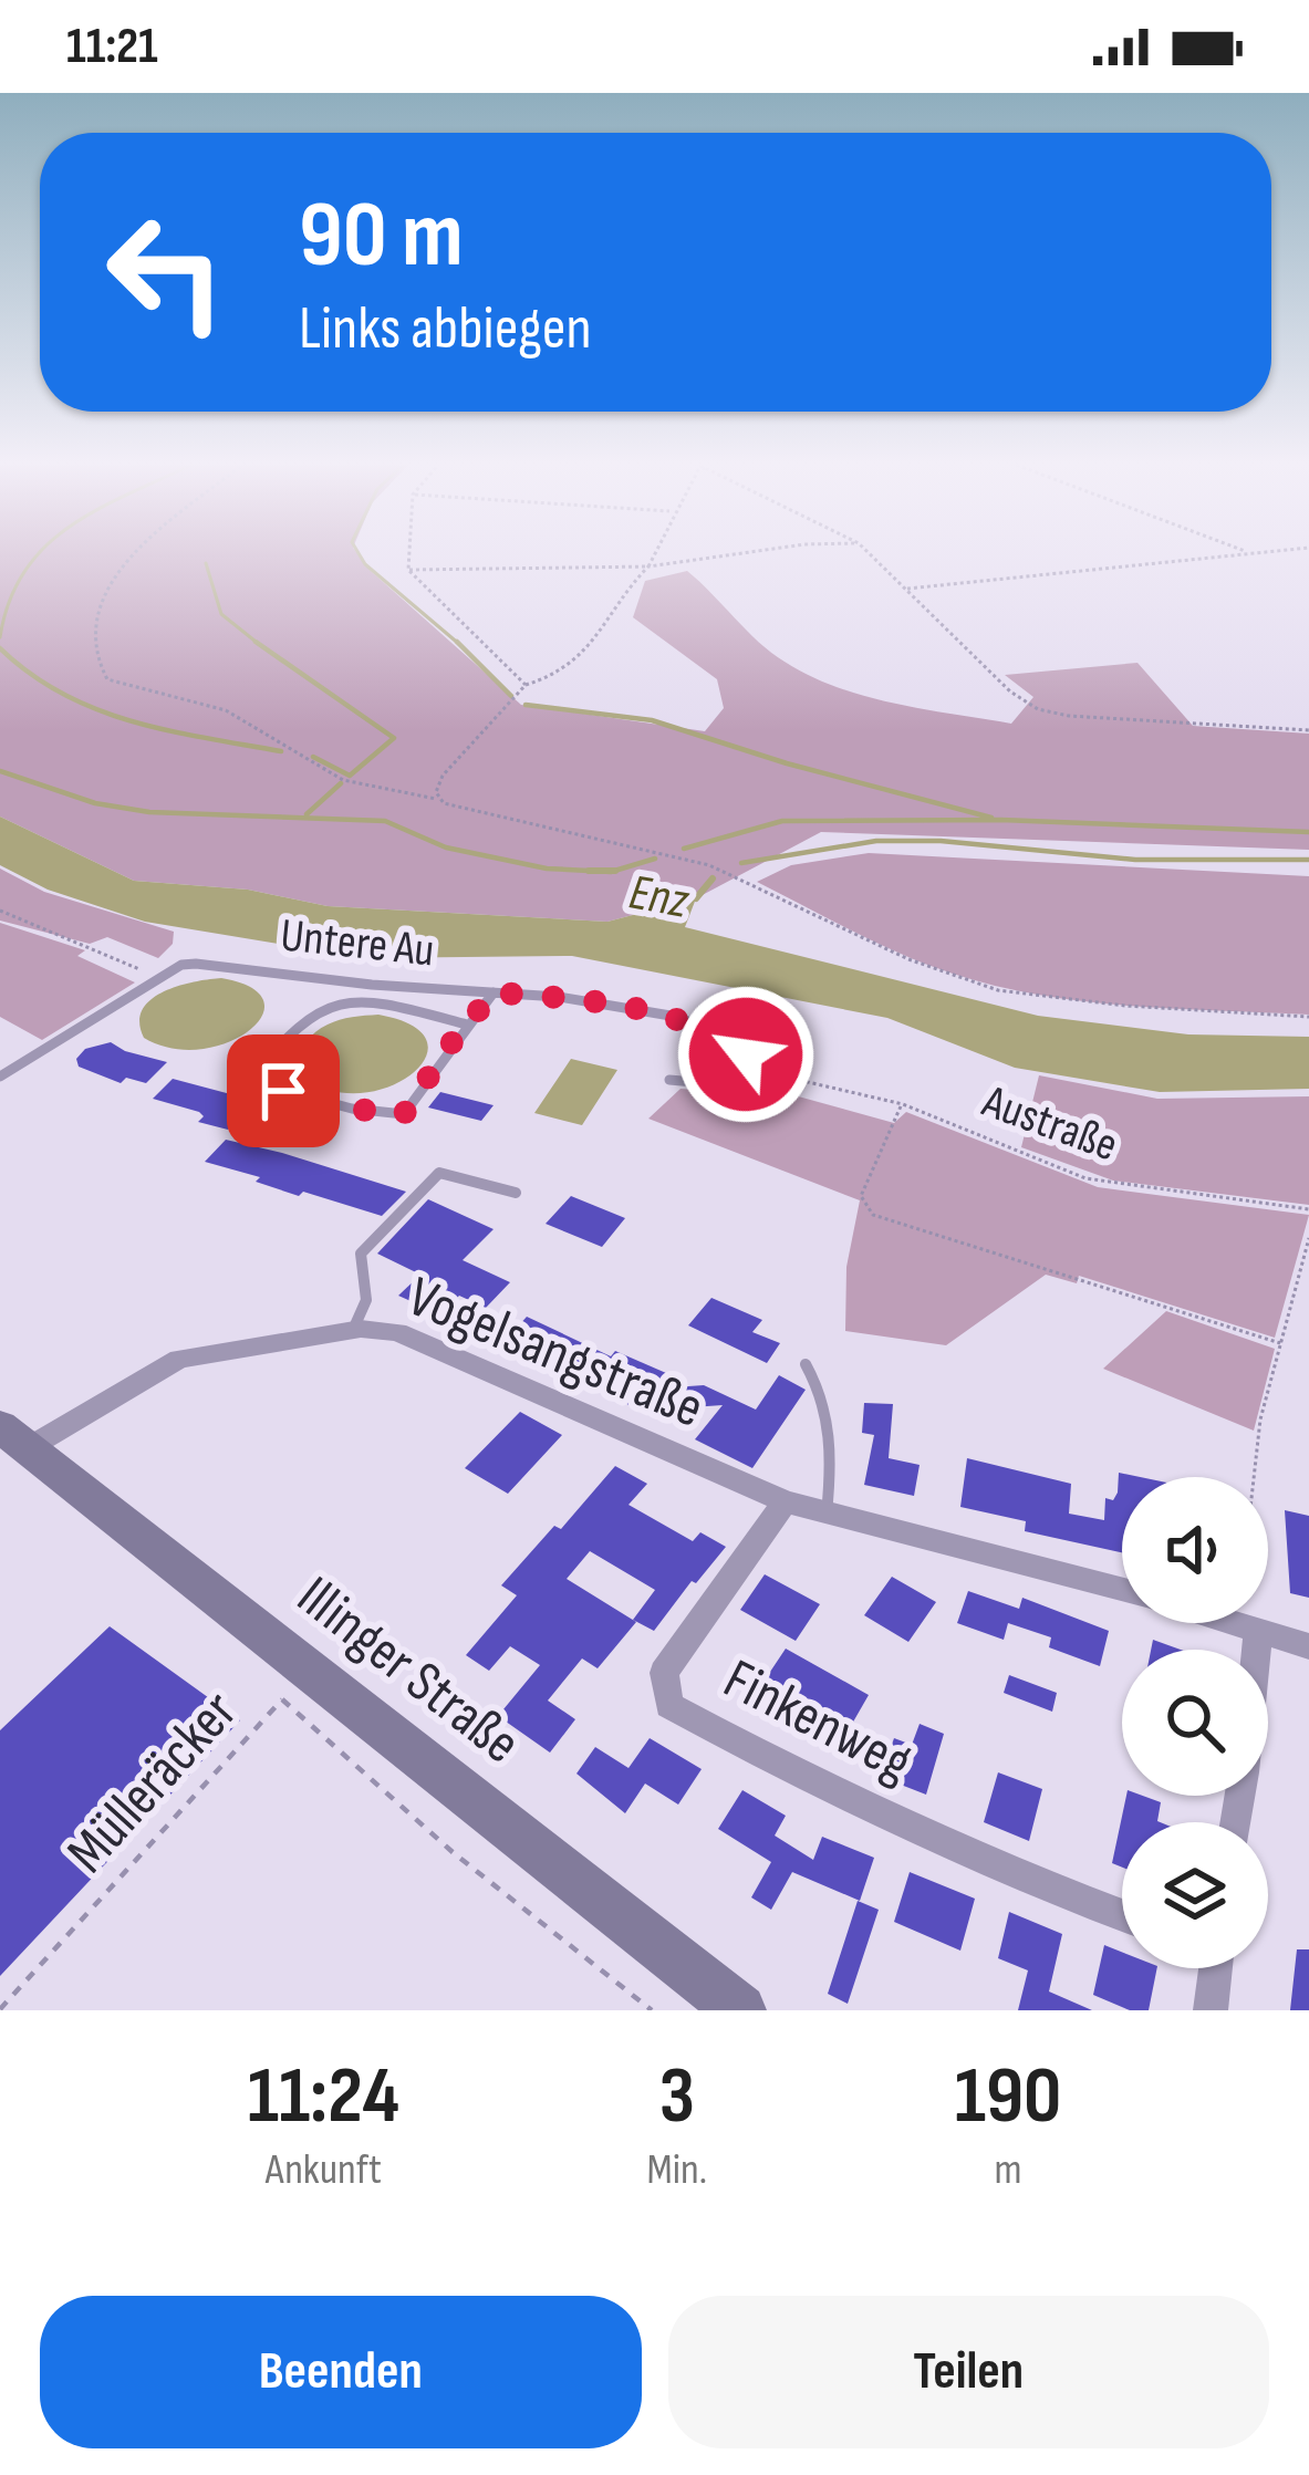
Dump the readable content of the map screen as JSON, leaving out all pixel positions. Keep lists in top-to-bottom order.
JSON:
{
  "streets": {
    "street": ["Vogelsangstraße", "Illinger Straße", "Finkenweg"],
    "lane": ["Untere Au"],
    "path": ["Austraße", "Mülleräcker"]
  },
  "crossings": [
    ["Untere Au", "Austraße"],
    ["Vogelsangstraße", "Illinger Straße"],
    ["Vogelsangstraße", "Finkenweg"],
    ["Illinger Straße", "Mülleräcker"]
  ],
  "water": ["Enz"],
  "page": {
    "status": "11:21",
    "turn": ["90 m", "Links abbiegen"],
    "eta": [
      "11:24",
      "Ankunft",
      "3",
      "Min.",
      "190",
      "m"
    ],
    "buttons": ["Beenden", "Teilen"]
  }
}
